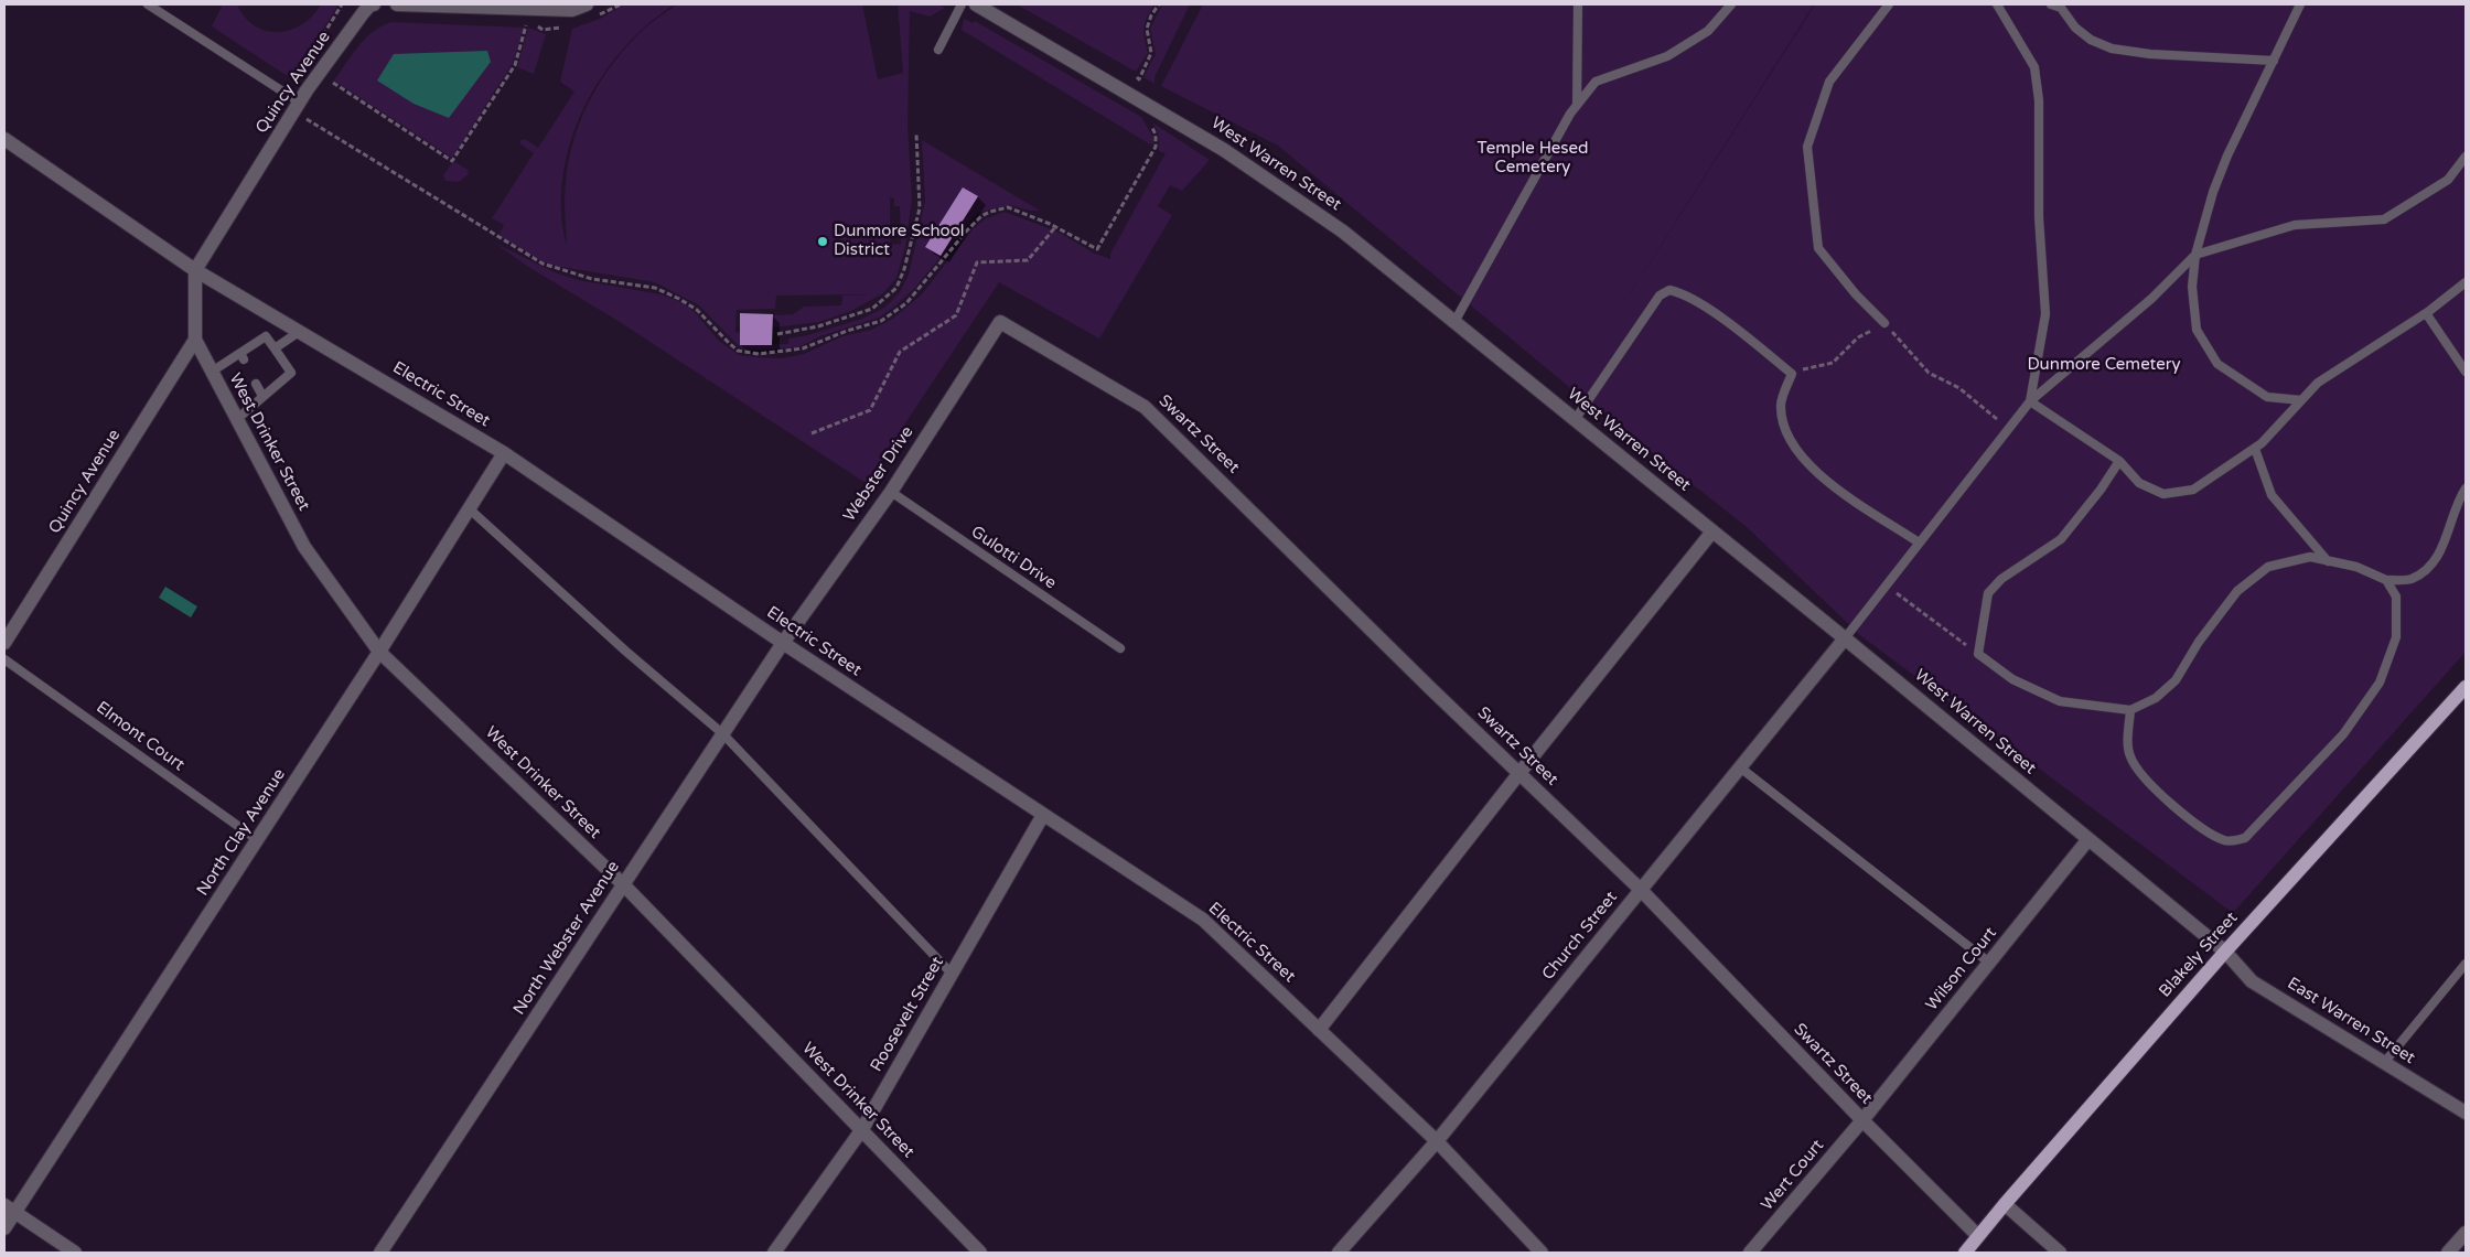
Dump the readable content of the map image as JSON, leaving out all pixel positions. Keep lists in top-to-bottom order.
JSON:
{
  "streets": {
    "main road": ["Blakely Street"],
    "street": [
      "Quincy Avenue",
      "West Warren Street",
      "Electric Street",
      "Swartz Street",
      "West Drinker Street",
      "Webster Drive",
      "North Clay Avenue",
      "Church Street",
      "North Webster Avenue",
      "Wilson Court",
      "Roosevelt Street",
      "East Warren Street",
      "Wert Court"
    ],
    "lane": ["Gulotti Drive", "Elmont Court"]
  },
  "crossings": [
    ["Quincy Avenue", "Electric Street"],
    ["Quincy Avenue", "West Drinker Street"],
    ["West Warren Street", "Church Street"],
    ["West Warren Street", "Blakely Street"],
    ["West Warren Street", "Wilson Court"],
    ["West Warren Street", "East Warren Street"],
    ["Electric Street", "West Drinker Street"],
    ["Electric Street", "Webster Drive"],
    ["Electric Street", "North Clay Avenue"],
    ["Electric Street", "Church Street"],
    ["Electric Street", "North Webster Avenue"],
    ["Electric Street", "Roosevelt Street"],
    ["Swartz Street", "Webster Drive"],
    ["Swartz Street", "Church Street"],
    ["Swartz Street", "Blakely Street"],
    ["Swartz Street", "Wilson Court"],
    ["Swartz Street", "Wert Court"],
    ["West Drinker Street", "North Clay Avenue"],
    ["West Drinker Street", "North Webster Avenue"],
    ["West Drinker Street", "Roosevelt Street"],
    ["Webster Drive", "Gulotti Drive"],
    ["Webster Drive", "North Webster Avenue"],
    ["Elmont Court", "North Clay Avenue"],
    ["Blakely Street", "East Warren Street"],
    ["Wilson Court", "Wert Court"]
  ],
  "parks": ["Temple Hesed Cemetery", "Dunmore Cemetery"],
  "places": ["Dunmore School District"]
}
